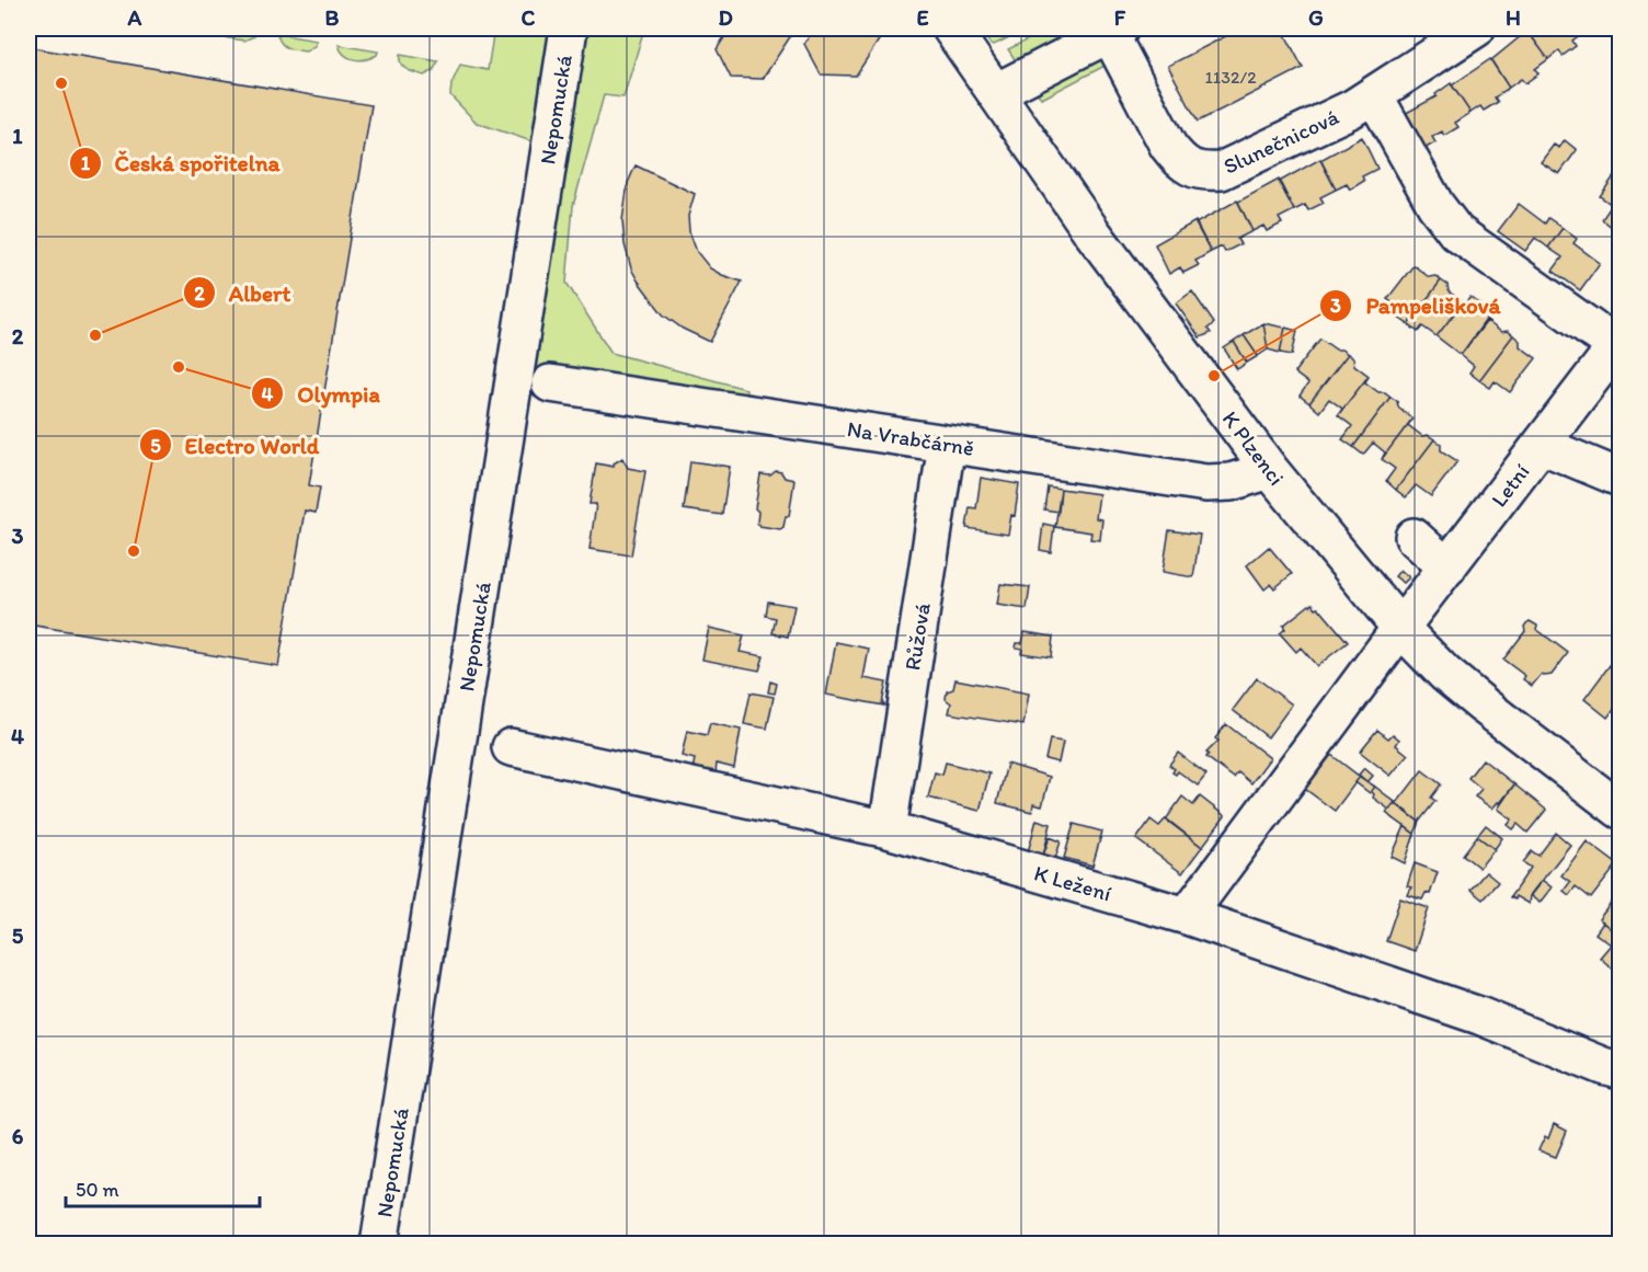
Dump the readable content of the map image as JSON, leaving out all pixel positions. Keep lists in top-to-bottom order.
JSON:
{
  "streets": {
    "street": [
      "Nepomucká",
      "Slunečnicová",
      "Na Vrabčárně",
      "K Plzenci",
      "Letní",
      "Růžová",
      "K Ležení"
    ]
  },
  "crossings": [
    ["Na Vrabčárně", "K Plzenci"],
    ["Na Vrabčárně", "Růžová"],
    ["K Plzenci", "Letní"],
    ["Letní", "K Ležení"],
    ["Růžová", "K Ležení"]
  ],
  "places": [
    "Česká spořitelna",
    "Albert",
    "Olympia",
    "Pampelišková",
    "Electro World"
  ],
  "house_numbers": ["1132/2"],
  "scale_bar": "50 m",
  "grid": {
    "columns": [
      "A",
      "B",
      "C",
      "D",
      "E",
      "F",
      "G",
      "H"
    ],
    "rows": [
      "1",
      "2",
      "3",
      "4",
      "5",
      "6"
    ]
  }
}
